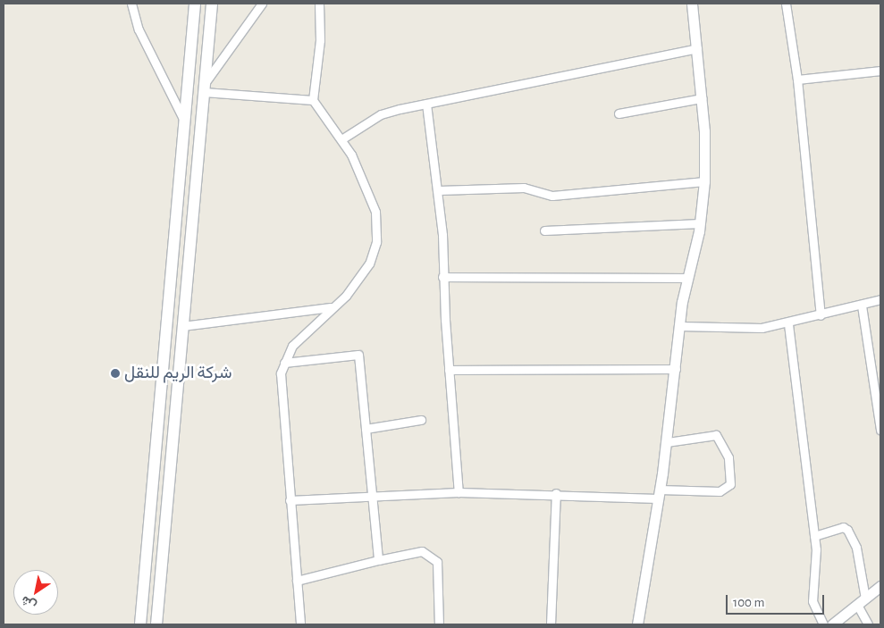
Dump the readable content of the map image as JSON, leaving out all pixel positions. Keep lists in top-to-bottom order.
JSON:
{
  "places": ["شركة الريم للنقل"],
  "scale_bar": "100 m",
  "north": "bottom left"
}
